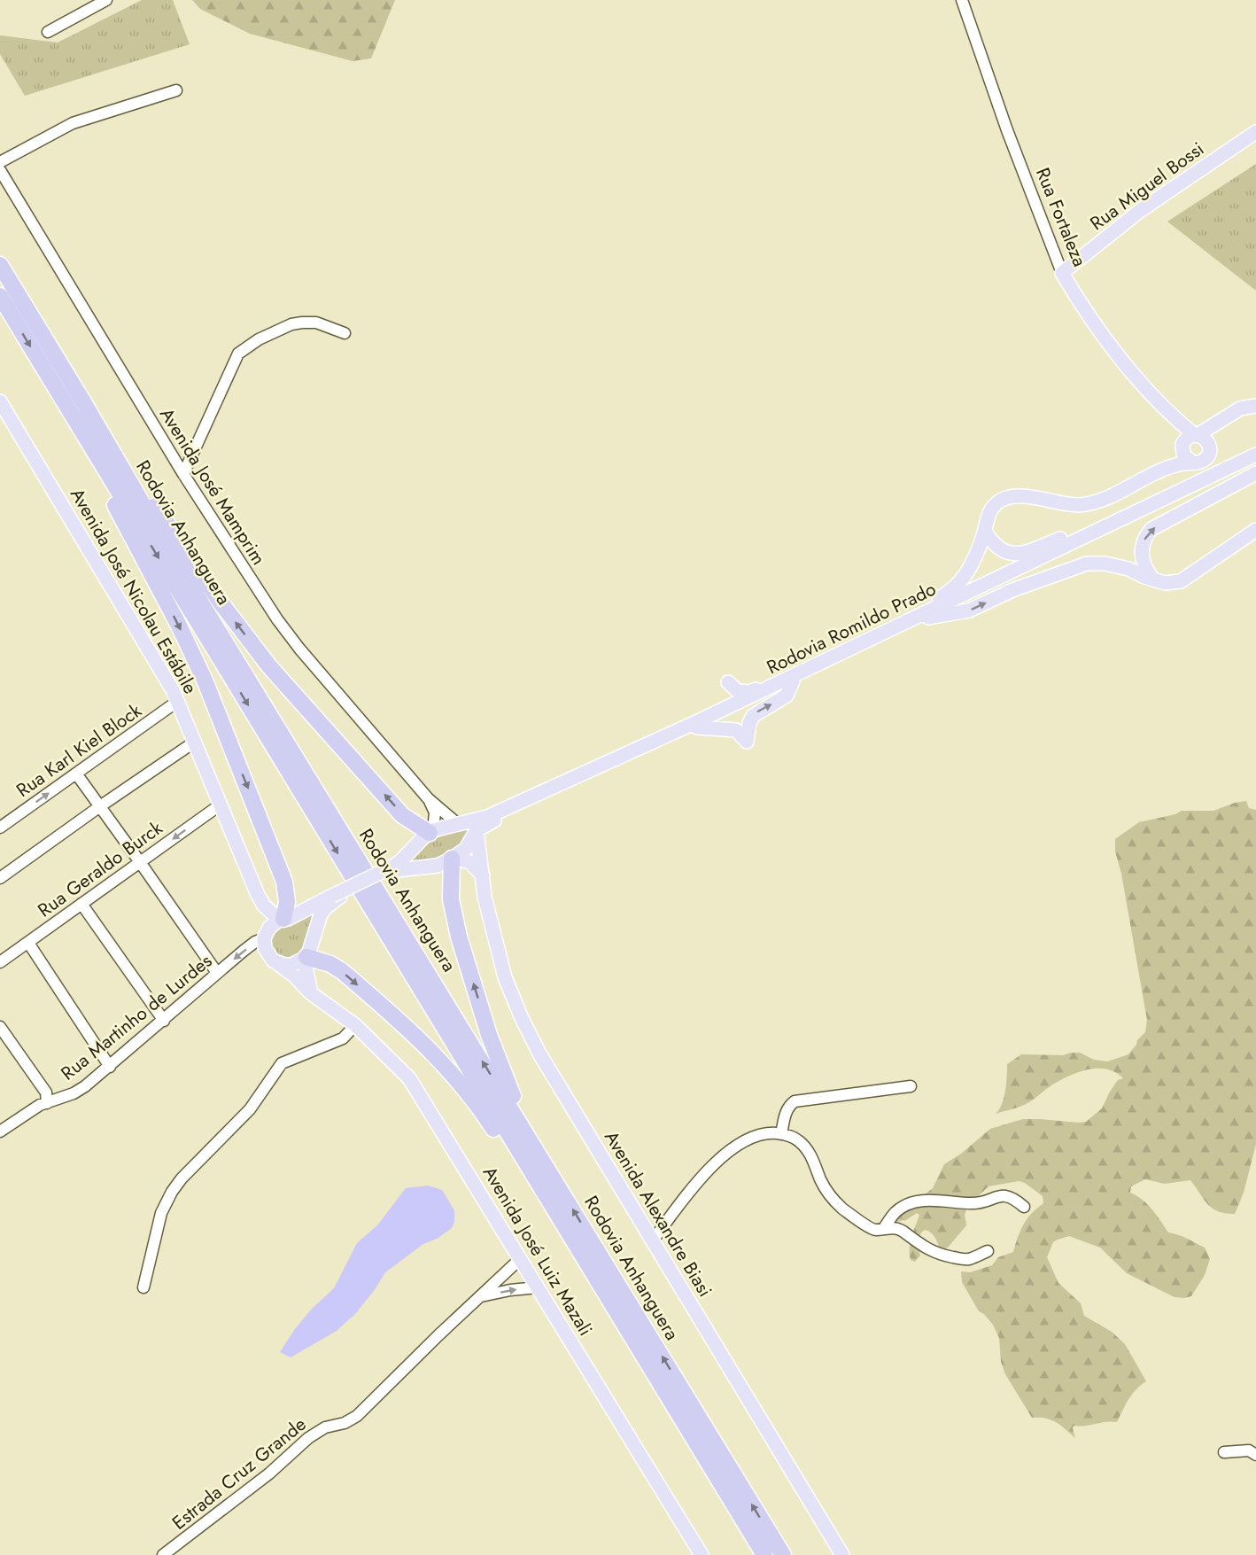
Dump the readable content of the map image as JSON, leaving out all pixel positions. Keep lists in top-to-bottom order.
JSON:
{
  "streets": {
    "highway": ["Rodovia Anhanguera"],
    "main road": [
      "Rua Miguel Bossi",
      "Rua Fortaleza",
      "Avenida José Nicolau Estábile",
      "Rodovia Romildo Prado",
      "Avenida Alexandre Biasi",
      "Avenida José Luiz Mazali"
    ],
    "street": [
      "Avenida José Mamprim",
      "Rua Karl Kiel Block",
      "Rua Geraldo Burck",
      "Rua Martinho de Lurdes",
      "Estrada Cruz Grande"
    ]
  },
  "crossings": [
    ["Rua Miguel Bossi", "Rua Fortaleza"],
    ["Avenida José Mamprim", "Rodovia Romildo Prado"],
    ["Avenida José Nicolau Estábile", "Rua Karl Kiel Block"],
    ["Avenida José Nicolau Estábile", "Rua Geraldo Burck"],
    ["Avenida José Nicolau Estábile", "Rua Martinho de Lurdes"],
    ["Avenida José Nicolau Estábile", "Avenida José Luiz Mazali"],
    ["Rodovia Romildo Prado", "Avenida Alexandre Biasi"],
    ["Avenida José Luiz Mazali", "Estrada Cruz Grande"]
  ]
}
